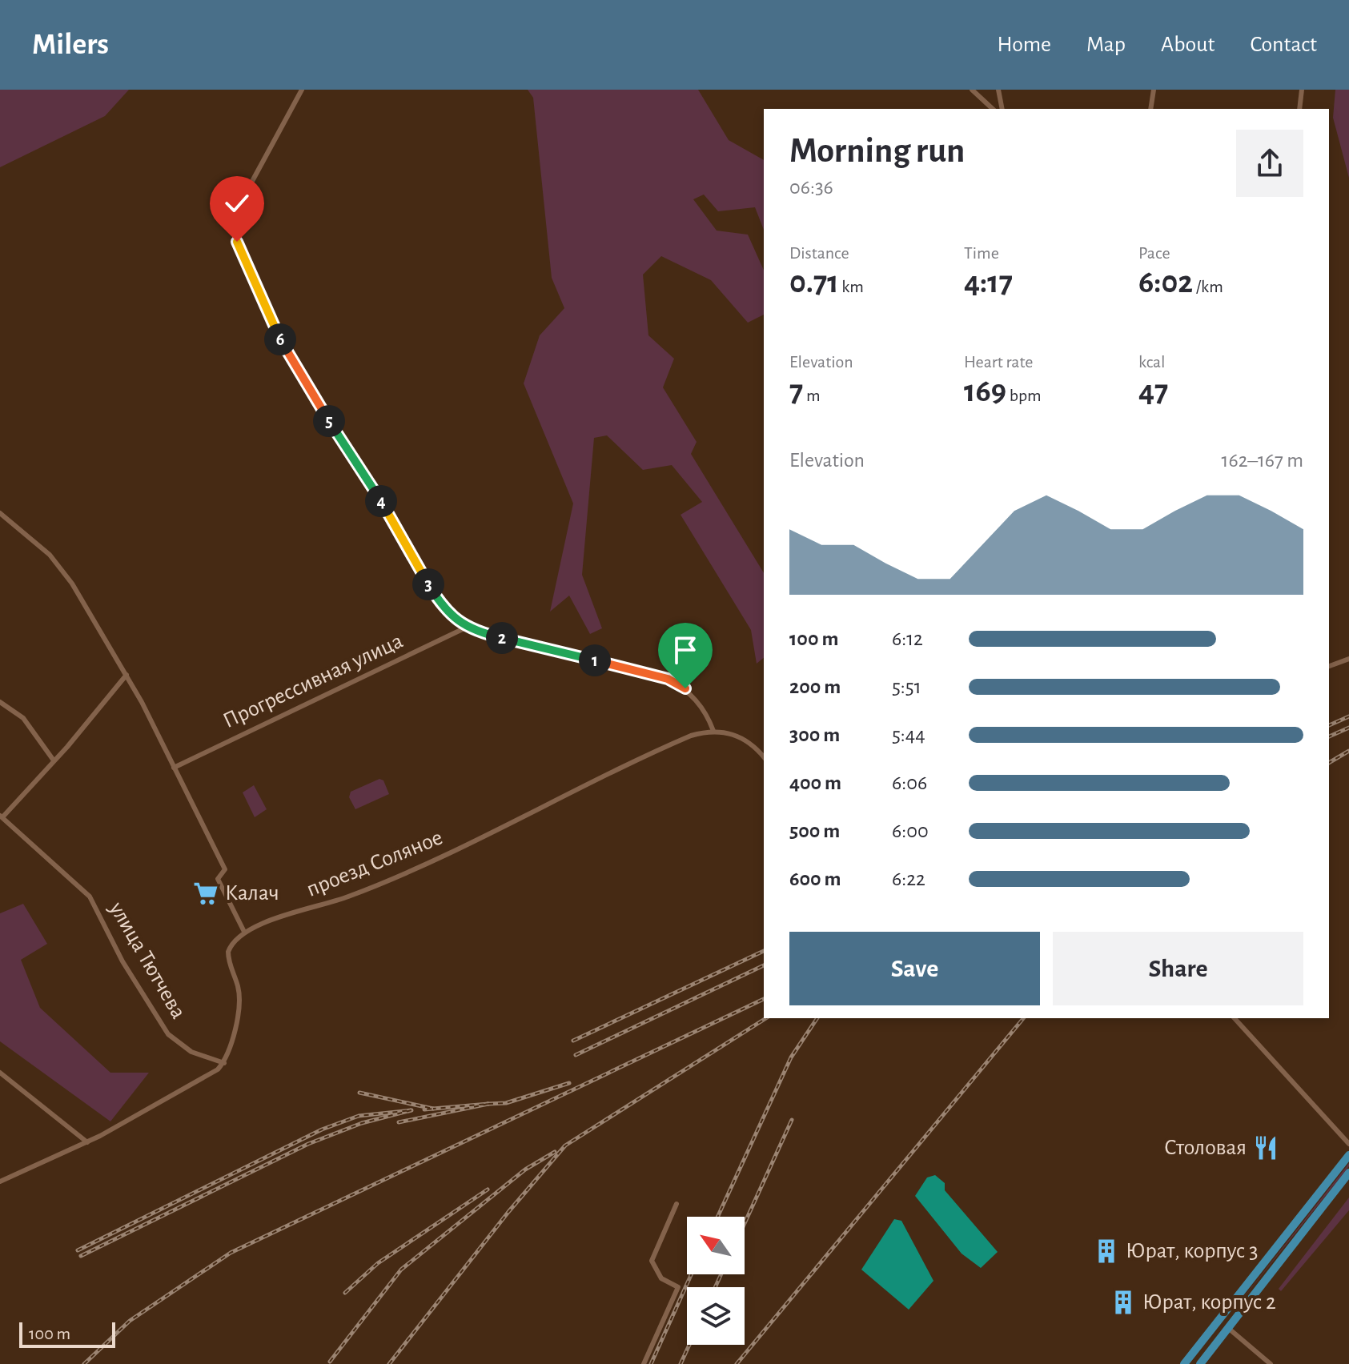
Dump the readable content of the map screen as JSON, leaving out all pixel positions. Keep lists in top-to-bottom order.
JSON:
{
  "streets": {
    "street": ["Прогрессивная улица", "проезд Соляное", "улица Тютчева"]
  },
  "places": {
    "supermarket": ["Калач"],
    "restaurant": ["Столовая"],
    "building": ["Юрат, корпус 3", "Юрат, корпус 2"]
  },
  "scale_bar": "100 m",
  "north": "top left",
  "page": {
    "header": "Milers",
    "nav": [
      "Home",
      "Map",
      "About",
      "Contact"
    ],
    "heading": ["Morning run", "06:36"],
    "stats": [
      ["Distance", "0.71 km"],
      ["Time", "4:17"],
      ["Pace", "6:02 /km"],
      ["Elevation", "7 m"],
      ["Heart rate", "169 bpm"],
      ["kcal", "47"]
    ],
    "pins": [
      "6",
      "5",
      "4",
      "3",
      "2",
      "1"
    ],
    "chart": ["Elevation", "162–167 m"],
    "list": [
      {
        "name": "100 m",
        "note": "6:12"
      },
      {
        "name": "200 m",
        "note": "5:51"
      },
      {
        "name": "300 m",
        "note": "5:44"
      },
      {
        "name": "400 m",
        "note": "6:06"
      },
      {
        "name": "500 m",
        "note": "6:00"
      },
      {
        "name": "600 m",
        "note": "6:22"
      }
    ],
    "buttons": ["Save", "Share"],
    "scale": "100 m"
  }
}
